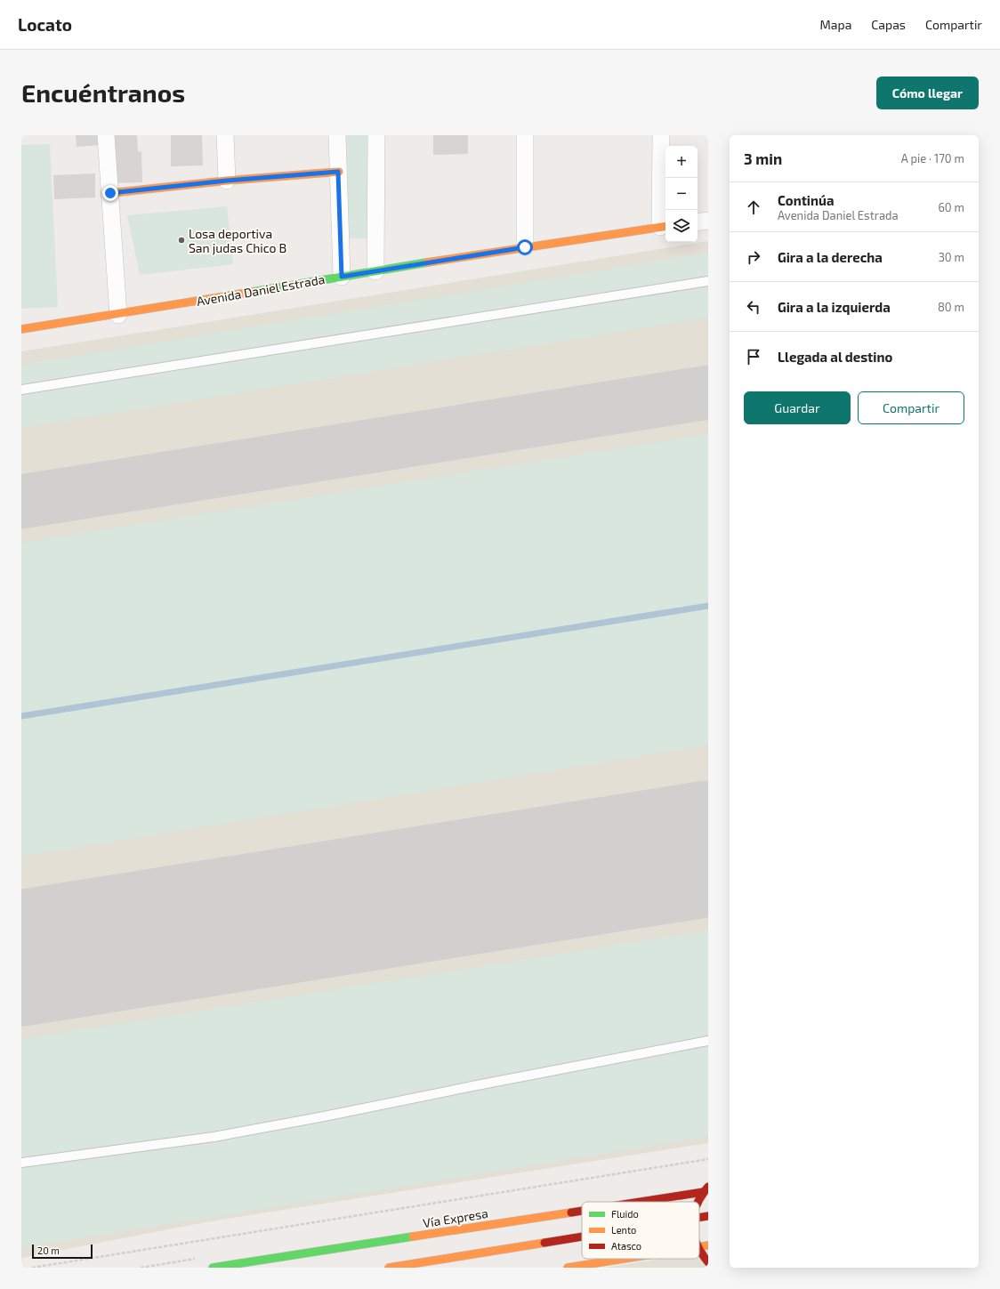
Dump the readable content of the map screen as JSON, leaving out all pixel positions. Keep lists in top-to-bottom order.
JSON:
{
  "streets": {
    "main road": ["Avenida Daniel Estrada", "Vía Expresa"]
  },
  "places": ["Losa deportiva San judas Chico B"],
  "legend": ["Fluido", "Lento", "Atasco"],
  "scale_bar": "20 m",
  "page": {
    "header": "Locato",
    "nav": ["Mapa", "Capas", "Compartir"],
    "buttons": [
      "Cómo llegar",
      ["Guardar", "Compartir"]
    ],
    "title": "Encuéntranos",
    "heading": ["3 min", "A pie · 170 m"],
    "map_buttons": ["+", "−"],
    "list": [
      ["Continúa", "Avenida Daniel Estrada", "60 m"],
      ["Gira a la derecha", "30 m"],
      ["Gira a la izquierda", "80 m"],
      "Llegada al destino"
    ],
    "scale": "20 m"
  }
}
